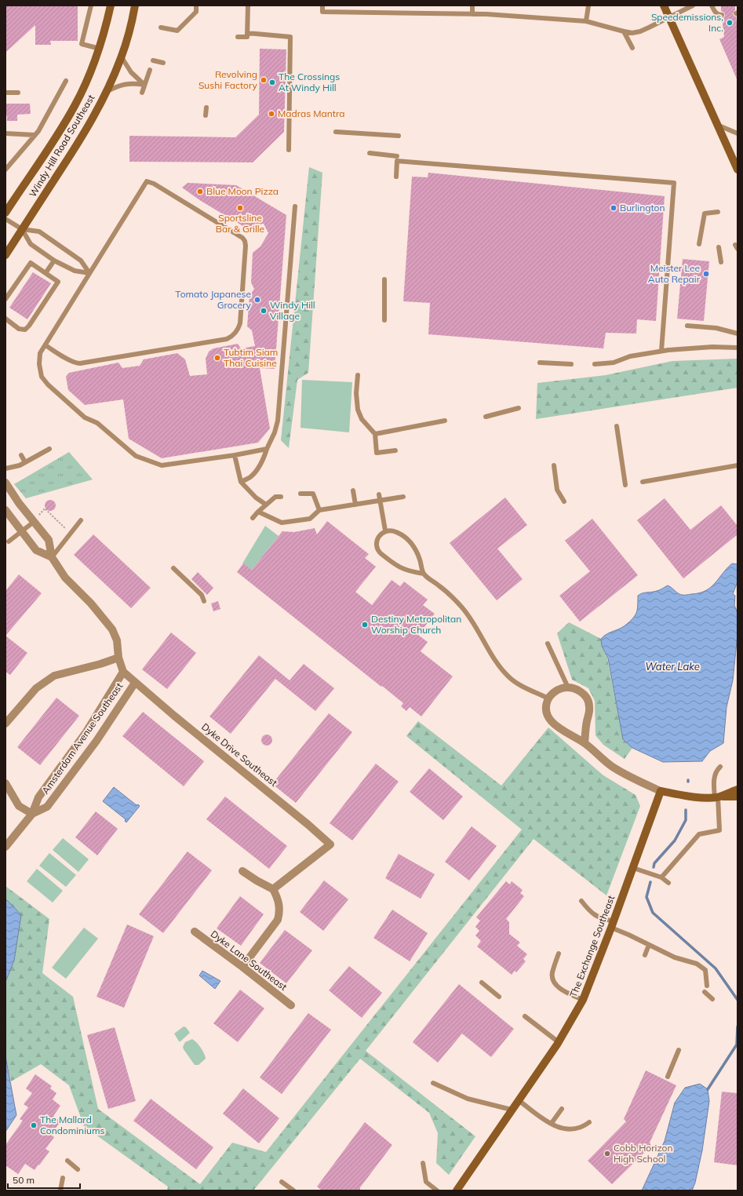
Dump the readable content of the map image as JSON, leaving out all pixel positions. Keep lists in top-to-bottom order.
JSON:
{
  "streets": {
    "main road": ["Windy Hill Road Southeast", "The Exchange Southeast"],
    "street": ["Amsterdam Avenue Southeast", "Dyke Drive Southeast", "Dyke Lane Southeast"]
  },
  "crossings": [
    ["Amsterdam Avenue Southeast", "Dyke Drive Southeast"]
  ],
  "water": ["Water Lake"],
  "places": [
    "Speedemissions, Inc.",
    "Revolving Sushi Factory",
    "The Crossings At Windy Hill",
    "Madras Mantra",
    "Blue Moon Pizza",
    "Sportsline Bar & Grille",
    "Burlington",
    "Meister Lee Auto Repair",
    "Tomato Japanese Grocery",
    "Windy Hill Village",
    "Tubtim Siam Thai Cuisine",
    "Destiny Metropolitan Worship Church",
    "The Mallard Condominiums",
    "Cobb Horizon High School"
  ],
  "scale_bar": "50 m"
}
